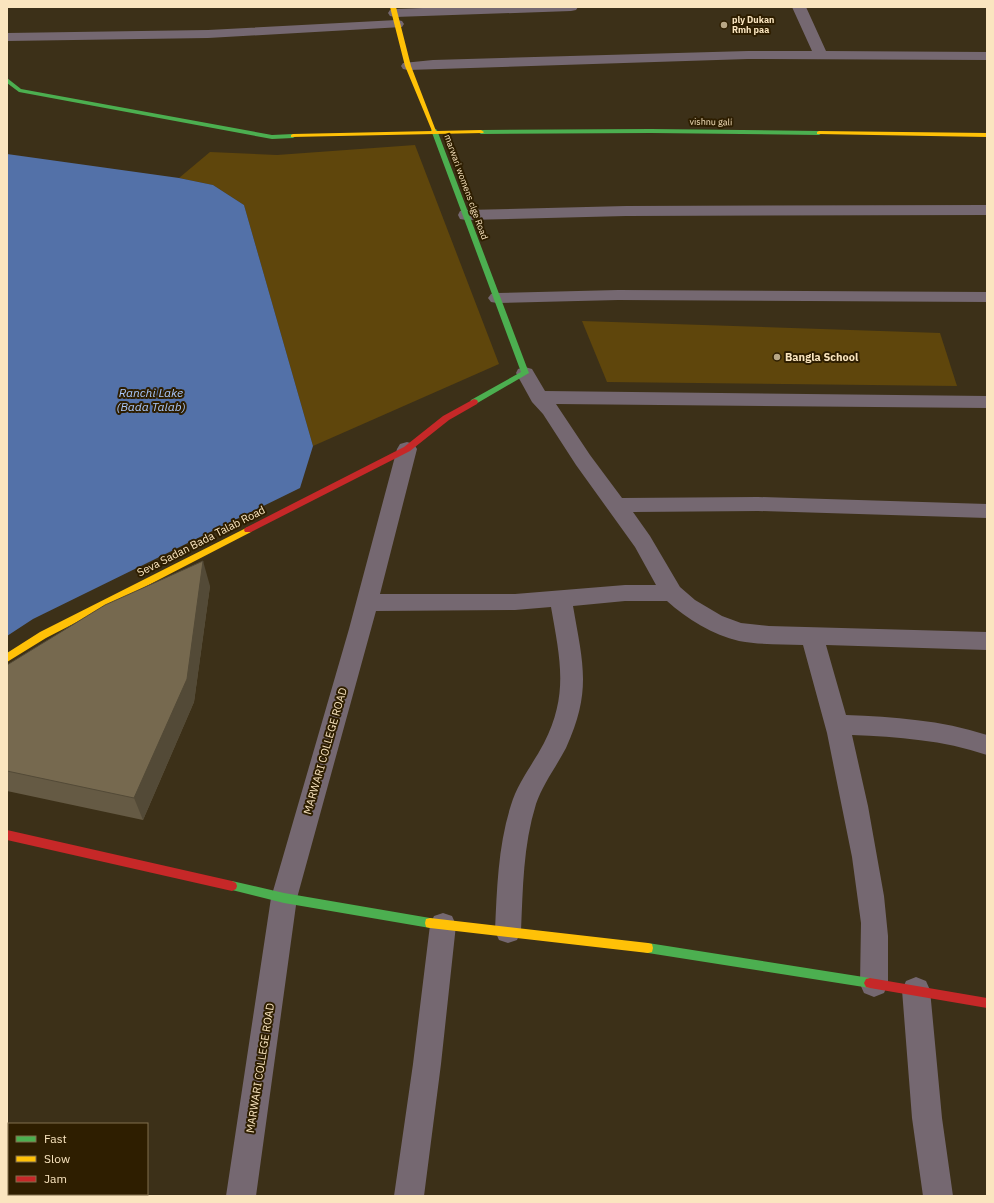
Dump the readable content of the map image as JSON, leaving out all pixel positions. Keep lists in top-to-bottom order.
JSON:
{
  "streets": {
    "street": [
      "vishnu gali",
      "marwari womens clge Road",
      "Seva Sadan Bada Talab Road",
      "MARWARI COLLEGE ROAD"
    ]
  },
  "crossings": [
    ["vishnu gali", "marwari womens clge Road"],
    ["Seva Sadan Bada Talab Road", "MARWARI COLLEGE ROAD"]
  ],
  "water": ["Ranchi Lake (Bada Talab)"],
  "places": ["ply Dukan Rmh paa", "Bangla School"],
  "legend": ["Fast", "Slow", "Jam"]
}
